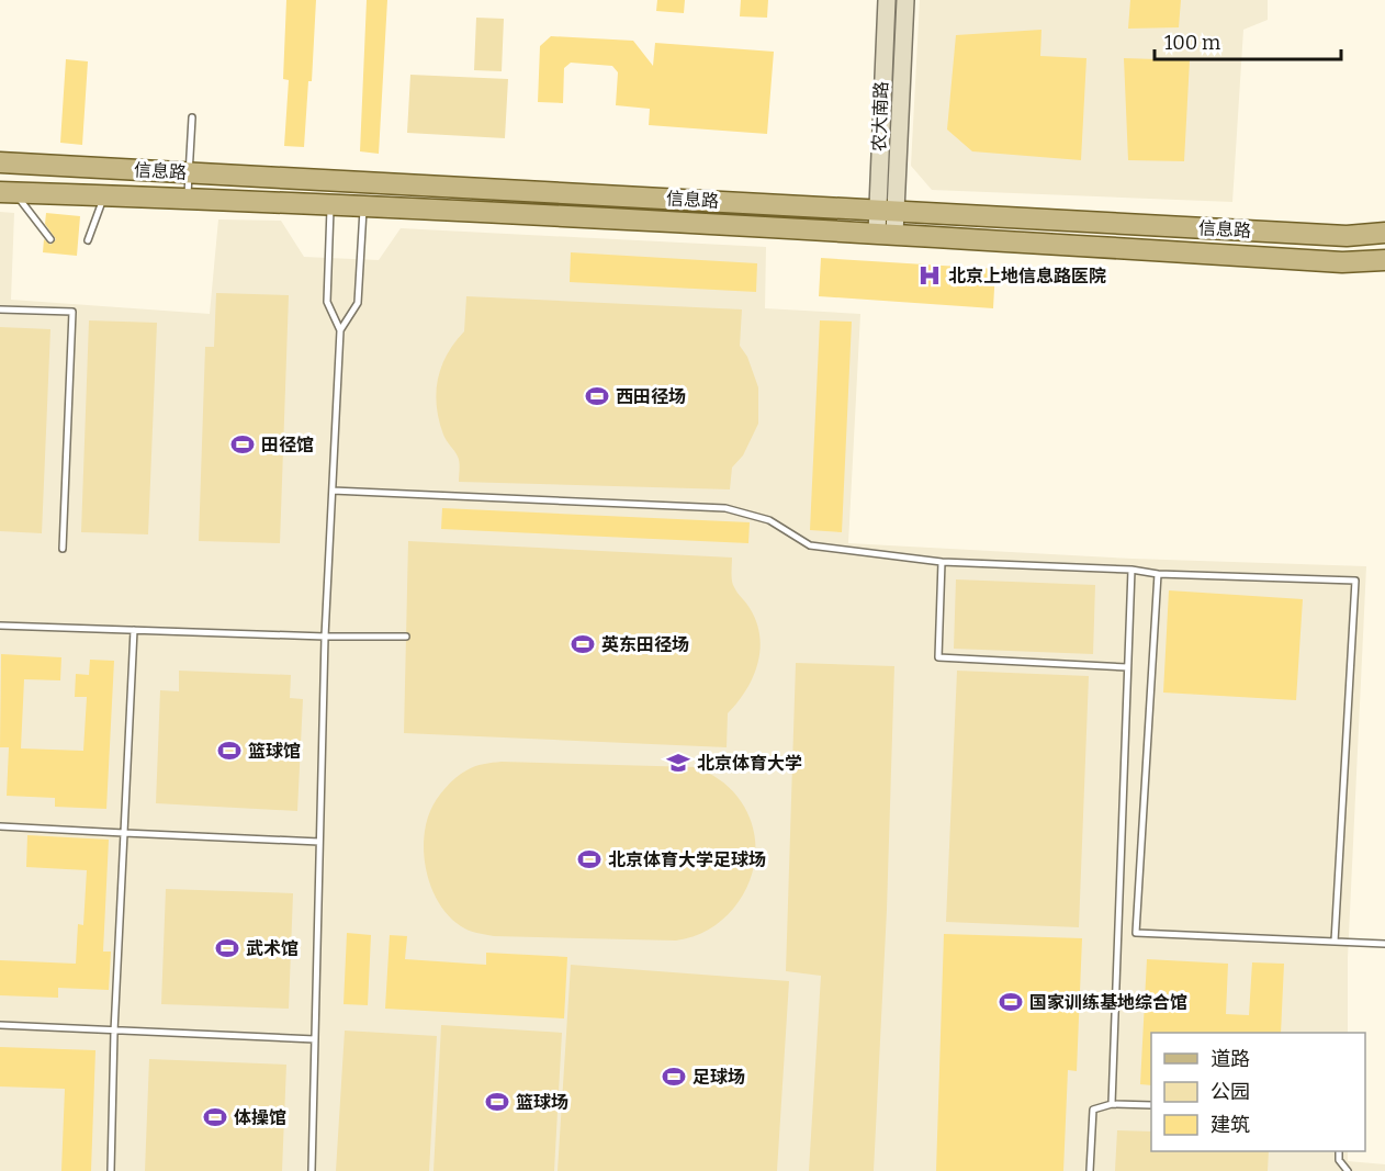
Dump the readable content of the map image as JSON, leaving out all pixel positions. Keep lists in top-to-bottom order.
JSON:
{
  "streets": {
    "main road": ["农大南路", "信息路"]
  },
  "crossings": [
    ["农大南路", "信息路"]
  ],
  "places": {
    "hospital": ["北京上地信息路医院"],
    "sports": [
      "西田径场",
      "田径馆",
      "英东田径场",
      "篮球馆",
      "北京体育大学足球场",
      "武术馆",
      "国家训练基地综合馆",
      "足球场",
      "篮球场",
      "体操馆"
    ],
    "school or university": ["北京体育大学"]
  },
  "legend": ["道路", "公园", "建筑"],
  "scale_bar": "100 m"
}
